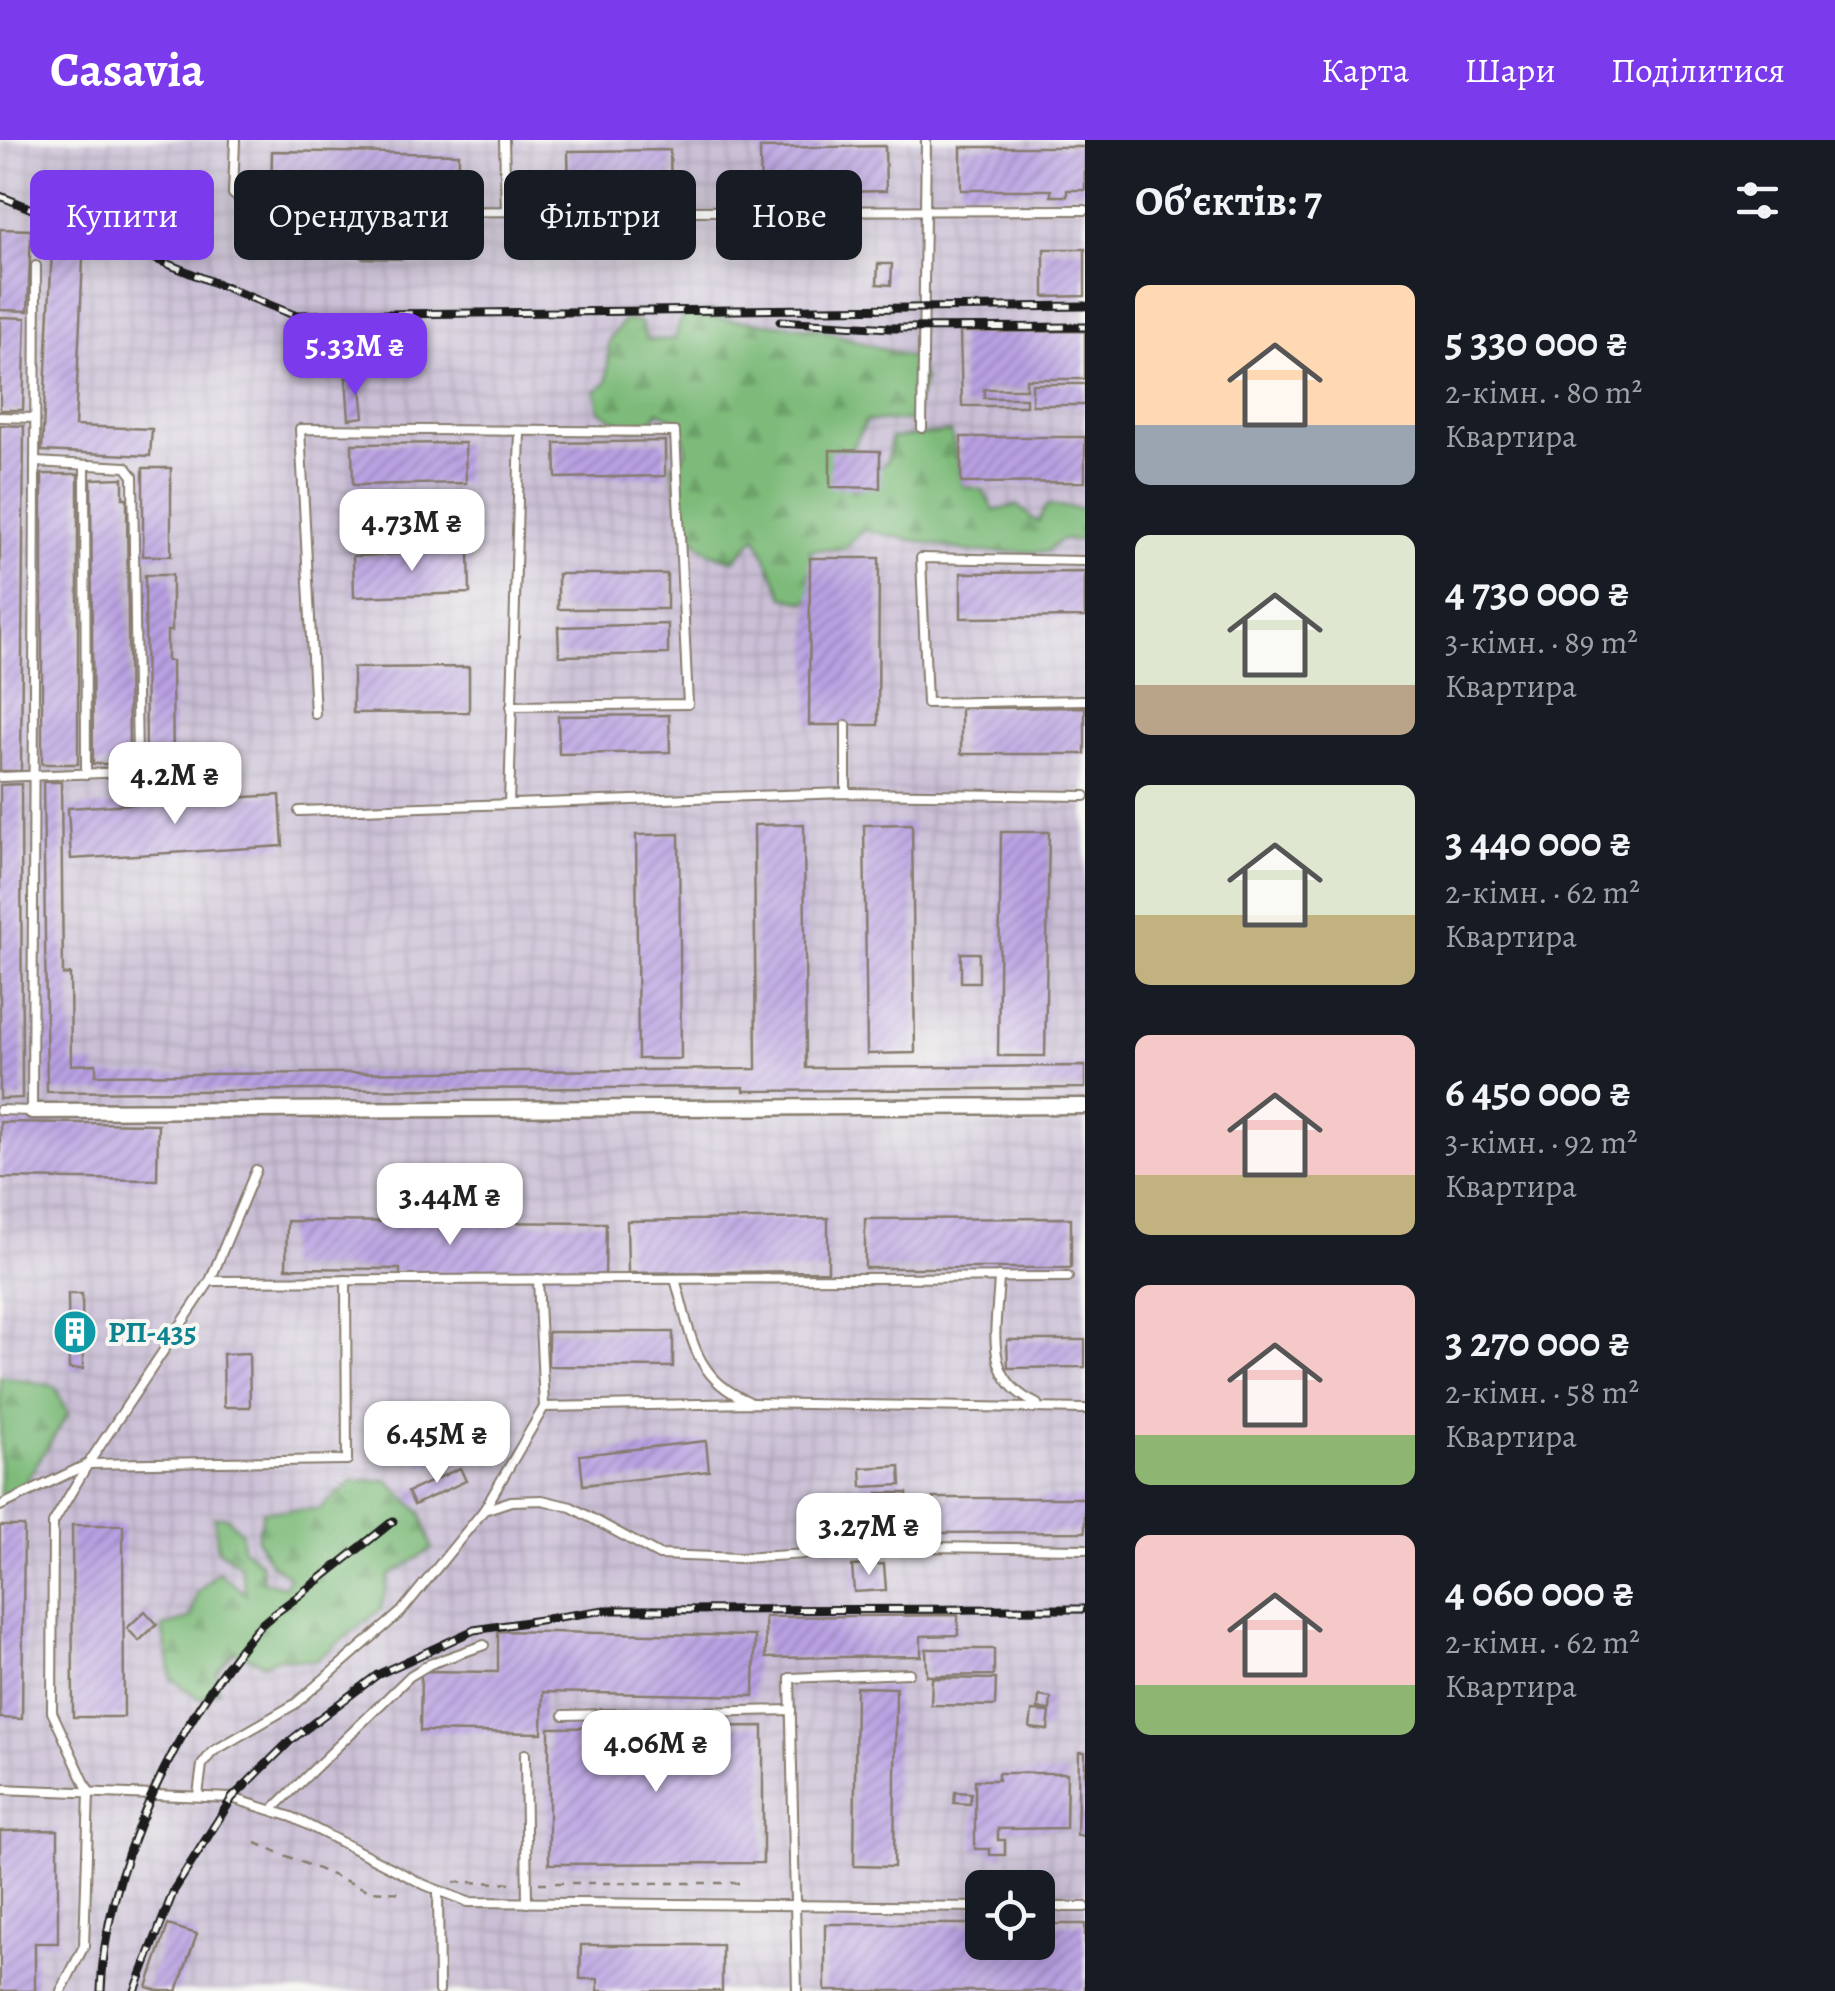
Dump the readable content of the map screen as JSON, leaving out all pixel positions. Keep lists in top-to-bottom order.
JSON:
{
  "places": {
    "building": ["РП-435"]
  },
  "page": {
    "header": "Casavia",
    "nav": ["Карта", "Шари", "Поділитися"],
    "heading": "Об’єктів: 7",
    "chip": [
      "Купити",
      "Орендувати",
      "Фільтри",
      "Нове"
    ],
    "list": [
      {
        "name": "5 330 000 ₴",
        "note": "2-кімн. · 80 m² · Квартира"
      },
      {
        "name": "4 730 000 ₴",
        "note": "3-кімн. · 89 m² · Квартира"
      },
      {
        "name": "3 440 000 ₴",
        "note": "2-кімн. · 62 m² · Квартира"
      },
      {
        "name": "6 450 000 ₴",
        "note": "3-кімн. · 92 m² · Квартира"
      },
      {
        "name": "3 270 000 ₴",
        "note": "2-кімн. · 58 m² · Квартира"
      },
      {
        "name": "4 060 000 ₴",
        "note": "2-кімн. · 62 m² · Квартира"
      }
    ],
    "price": [
      "5.33M ₴",
      "4.73M ₴",
      "4.2M ₴",
      "3.44M ₴",
      "6.45M ₴",
      "3.27M ₴",
      "4.06M ₴"
    ]
  }
}
